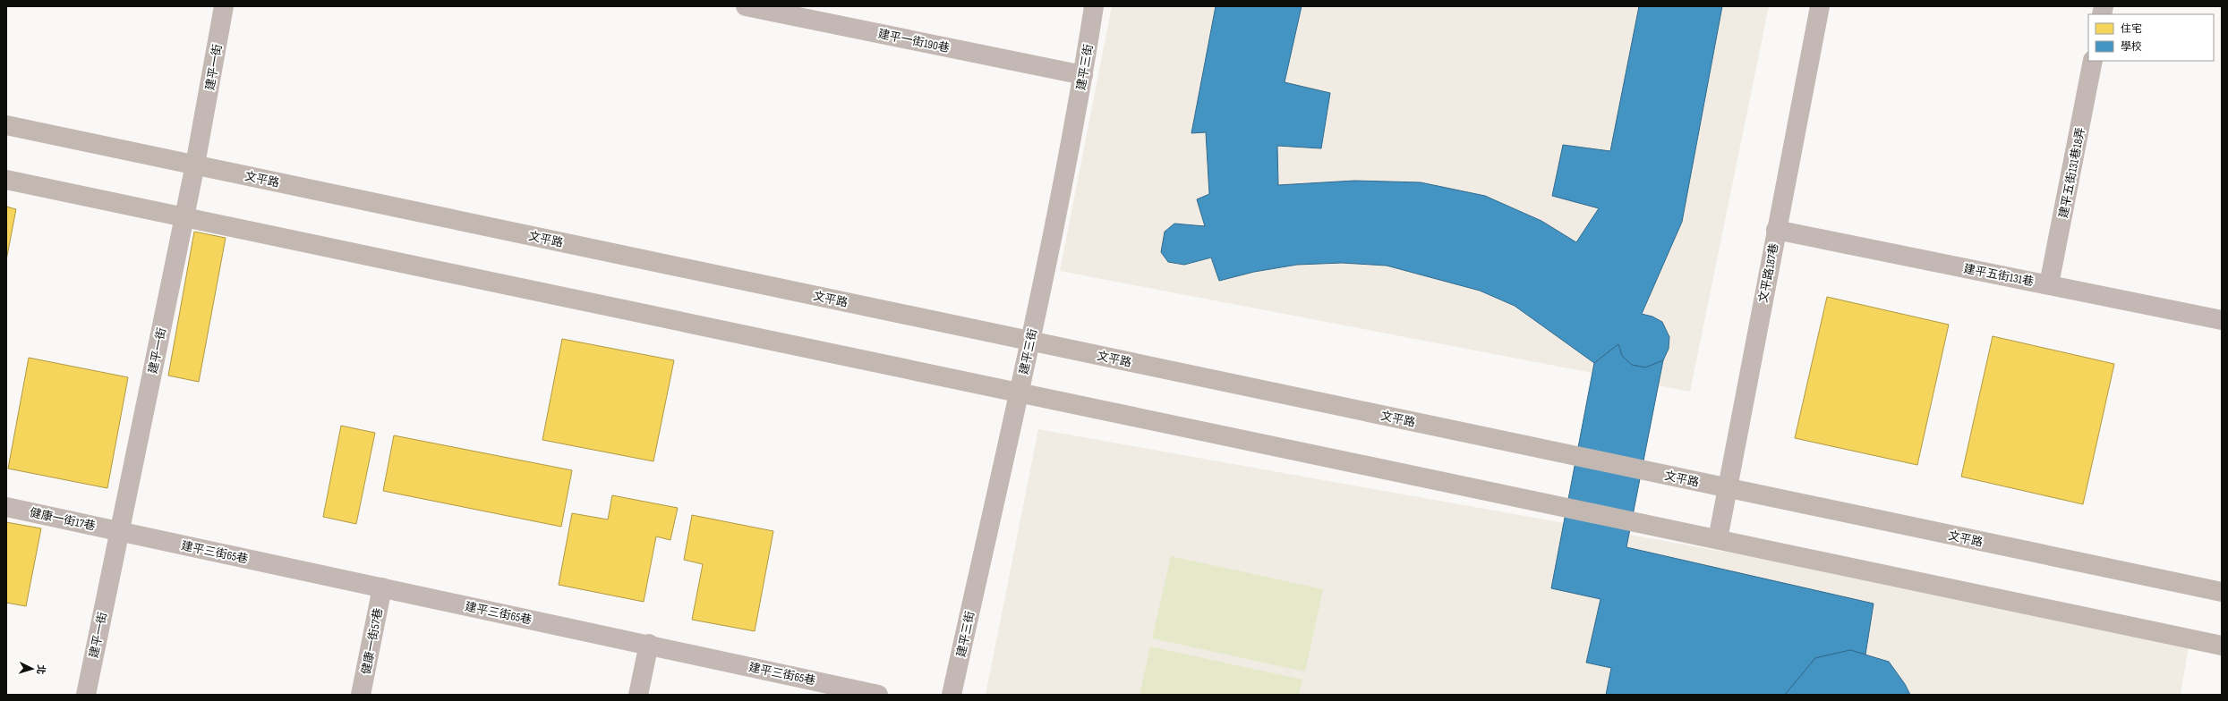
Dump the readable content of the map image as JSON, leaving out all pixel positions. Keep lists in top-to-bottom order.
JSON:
{
  "streets": {
    "street": [
      "建平一街190巷",
      "建平一街",
      "建平三街",
      "建平五街131巷18弄",
      "文平路",
      "文平路187巷",
      "建平五街131巷",
      "健康一街17巷",
      "建平三街65巷",
      "健康一街57巷"
    ]
  },
  "crossings": [
    ["建平一街190巷", "建平三街"],
    ["建平一街", "文平路"],
    ["建平一街", "健康一街17巷"],
    ["建平一街", "建平三街65巷"],
    ["建平三街", "文平路"],
    ["建平五街131巷18弄", "建平五街131巷"],
    ["文平路", "文平路187巷"],
    ["文平路187巷", "建平五街131巷"],
    ["健康一街17巷", "建平三街65巷"],
    ["建平三街65巷", "健康一街57巷"]
  ],
  "legend": ["住宅", "學校"],
  "north": "right"
}
